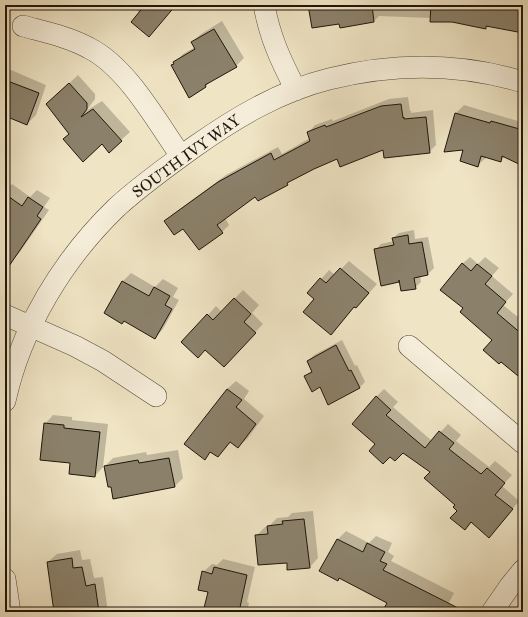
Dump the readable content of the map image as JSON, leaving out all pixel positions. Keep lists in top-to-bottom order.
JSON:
{
  "streets": {
    "street": ["SOUTH IVY WAY"]
  }
}
